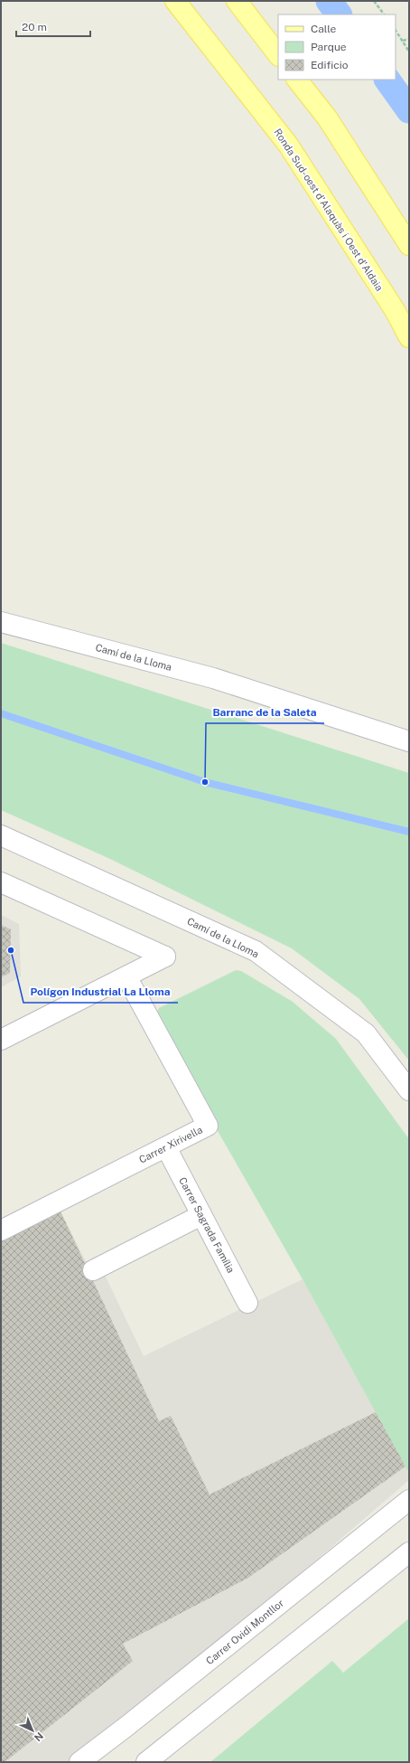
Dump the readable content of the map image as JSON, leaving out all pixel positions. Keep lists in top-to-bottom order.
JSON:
{
  "streets": {
    "main road": ["Ronda Sud-oest d'Alaquàs i Oest d'Aldaia"],
    "street": [
      "Camí de la Lloma",
      "Carrer Xirivella",
      "Carrer Sagrada Família",
      "Carrer Ovidi Montllor"
    ]
  },
  "crossings": [
    ["Carrer Xirivella", "Carrer Sagrada Família"]
  ],
  "places": ["Barranc de la Saleta", "Polígon Industrial La Lloma"],
  "legend": ["Calle", "Parque", "Edificio"],
  "scale_bar": "20 m",
  "north": "bottom right"
}
